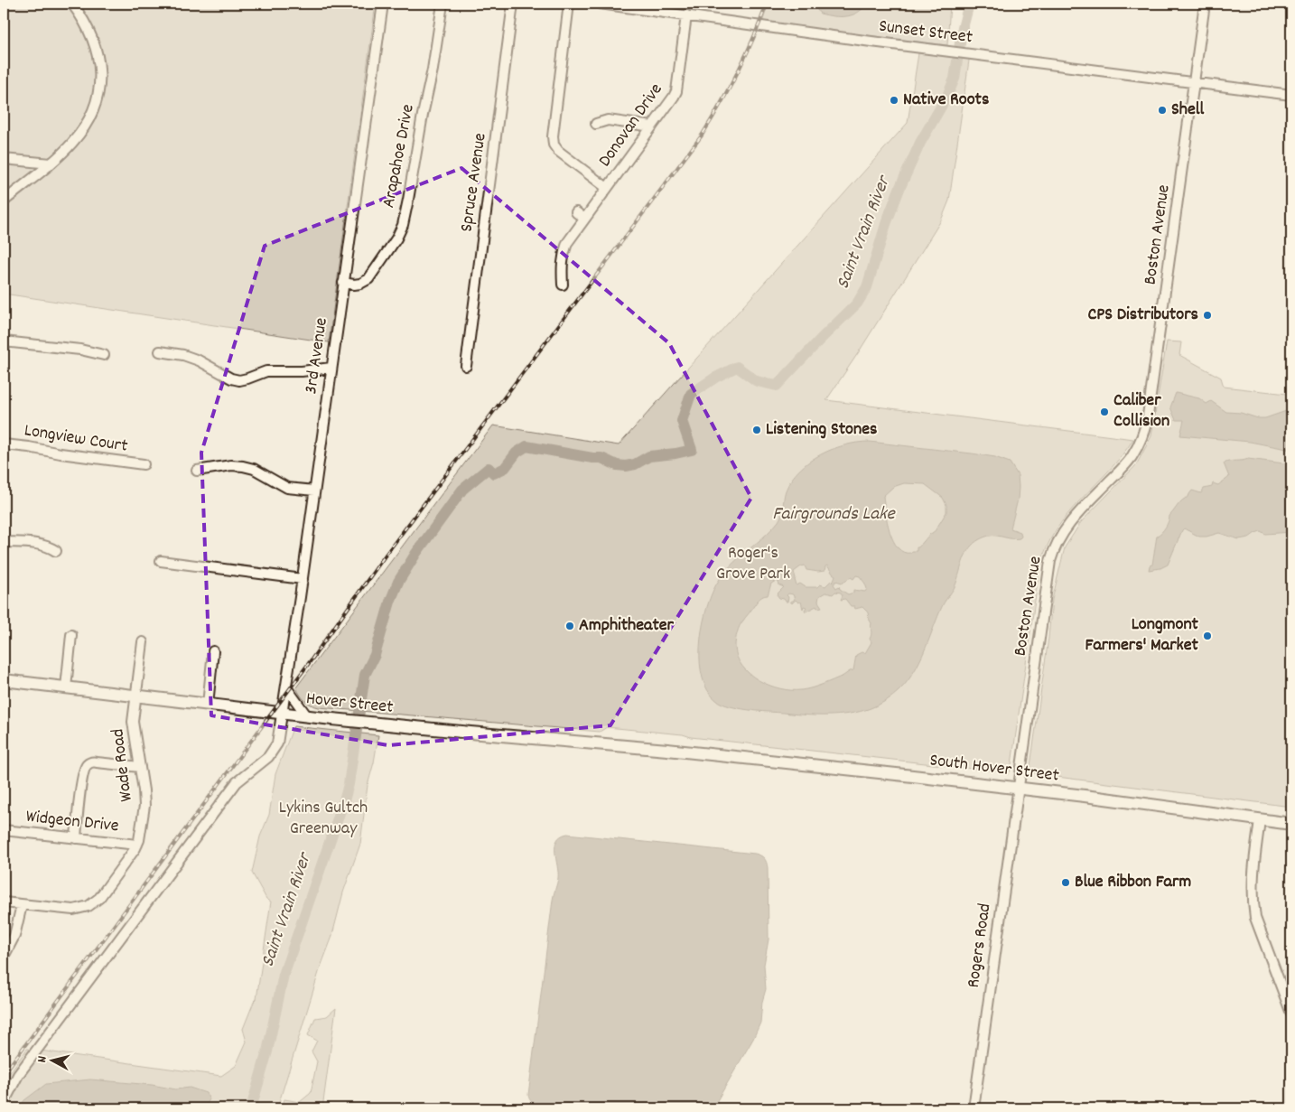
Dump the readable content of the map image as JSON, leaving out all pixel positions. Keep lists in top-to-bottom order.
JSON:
{
  "streets": {
    "main road": ["Hover Street", "South Hover Street"],
    "street": [
      "Sunset Street",
      "Donovan Drive",
      "Arapahoe Drive",
      "Spruce Avenue",
      "Boston Avenue",
      "3rd Avenue",
      "Longview Court",
      "Wade Road",
      "Widgeon Drive",
      "Rogers Road"
    ]
  },
  "crossings": [
    ["Sunset Street", "Donovan Drive"],
    ["Sunset Street", "Boston Avenue"],
    ["Arapahoe Drive", "3rd Avenue"],
    ["Boston Avenue", "South Hover Street"],
    ["Boston Avenue", "Rogers Road"],
    ["3rd Avenue", "Hover Street"],
    ["Hover Street", "Wade Road"],
    ["Hover Street", "South Hover Street"],
    ["Wade Road", "Widgeon Drive"],
    ["South Hover Street", "Rogers Road"]
  ],
  "water": ["Saint Vrain River", "Fairgrounds Lake"],
  "parks": ["Roger's Grove Park", "Lykins Gultch Greenway"],
  "places": [
    "Native Roots",
    "Shell",
    "CPS Distributors",
    "Caliber Collision",
    "Listening Stones",
    "Amphitheater",
    "Longmont Farmers' Market",
    "Blue Ribbon Farm"
  ],
  "north": "left"
}
